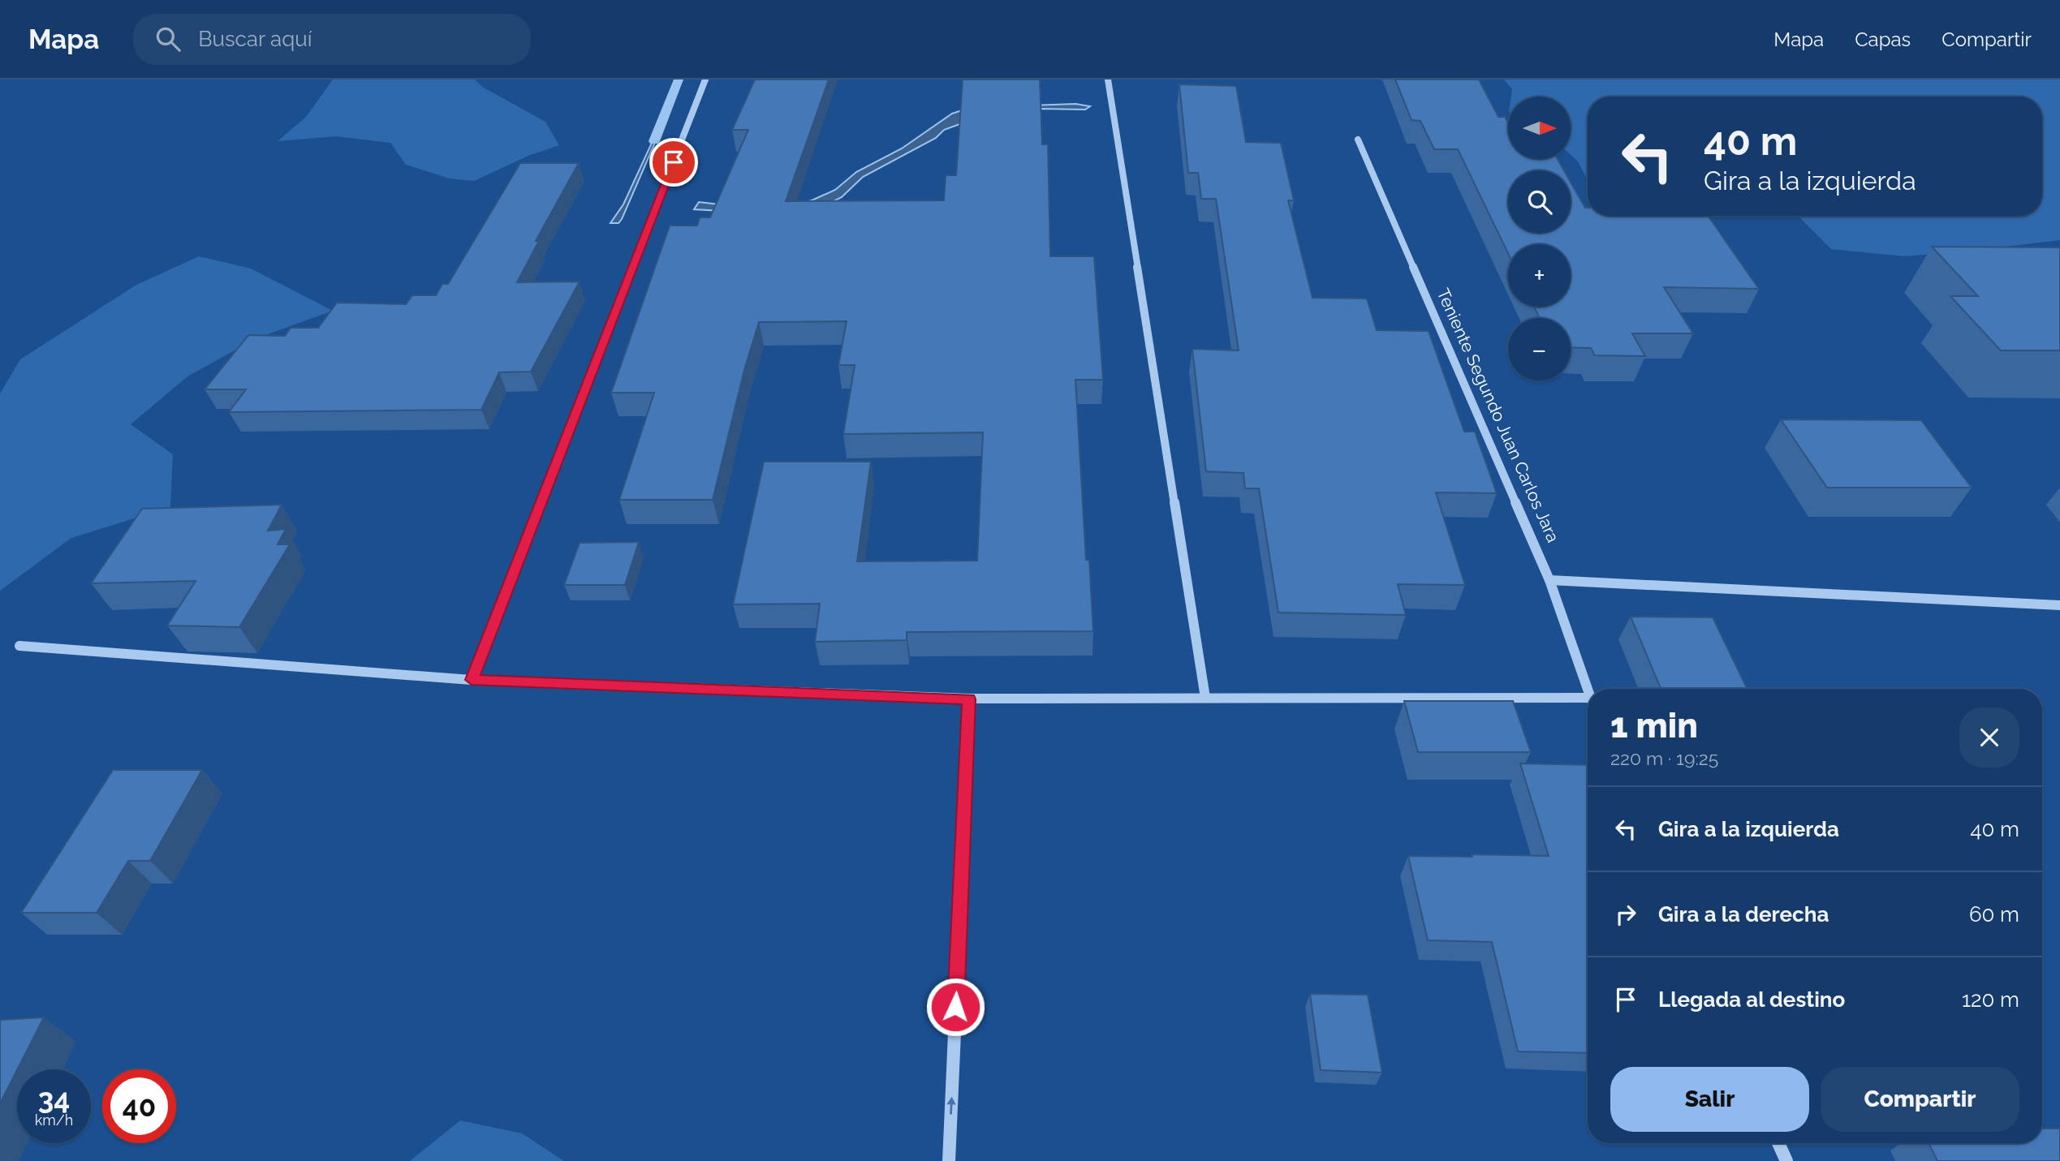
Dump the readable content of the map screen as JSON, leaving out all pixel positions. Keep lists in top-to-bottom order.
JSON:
{
  "streets": {
    "street": ["Teniente Segundo Juan Carlos Jara"]
  },
  "north": "right",
  "page": {
    "header": "Mapa",
    "search": "Buscar aquí",
    "nav": ["Mapa", "Capas", "Compartir"],
    "map_buttons": ["+", "−"],
    "turn": ["40 m", "Gira a la izquierda"],
    "heading": ["1 min", "220 m · 19:25"],
    "list": [
      {
        "name": "Gira a la izquierda",
        "value": "40 m"
      },
      {
        "name": "Gira a la derecha",
        "value": "60 m"
      },
      {
        "name": "Llegada al destino",
        "value": "120 m"
      }
    ],
    "buttons": ["Salir", "Compartir"],
    "speed": "34 km/h",
    "limit": "40"
  }
}
